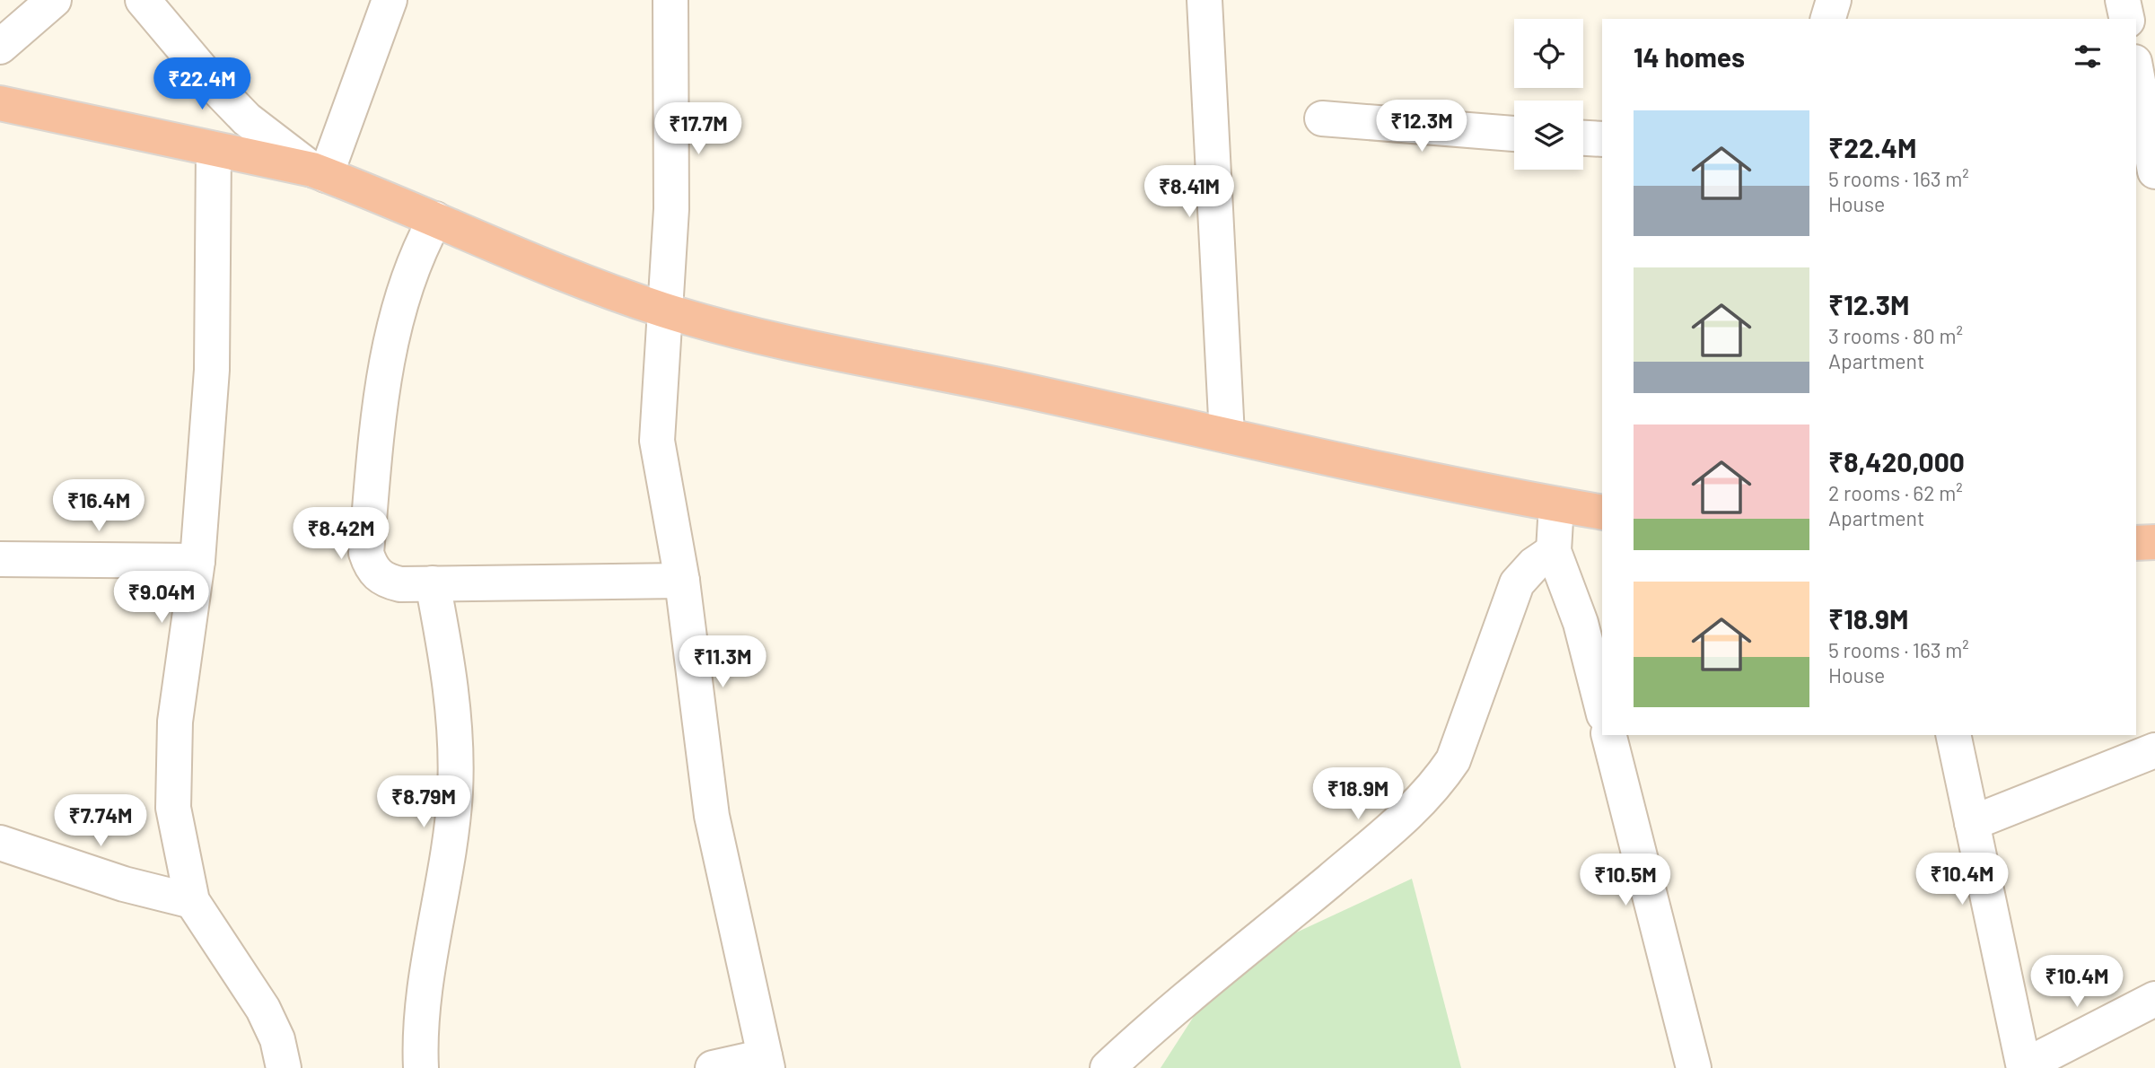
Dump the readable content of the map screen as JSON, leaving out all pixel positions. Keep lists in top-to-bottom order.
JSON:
{
  "page": {
    "heading": "14 homes",
    "price": [
      "₹22.4M",
      "₹12.3M",
      "₹17.7M",
      "₹8.41M",
      "₹16.4M",
      "₹8.42M",
      "₹9.04M",
      "₹11.3M",
      "₹18.9M",
      "₹8.79M",
      "₹7.74M",
      "₹10.4M",
      "₹10.5M",
      "₹10.4M"
    ],
    "list": [
      {
        "name": "₹22.4M",
        "note": "5 rooms · 163 m² · House"
      },
      {
        "name": "₹12.3M",
        "note": "3 rooms · 80 m² · Apartment"
      },
      {
        "name": "₹8,420,000",
        "note": "2 rooms · 62 m² · Apartment"
      },
      {
        "name": "₹18.9M",
        "note": "5 rooms · 163 m² · House"
      }
    ]
  }
}
